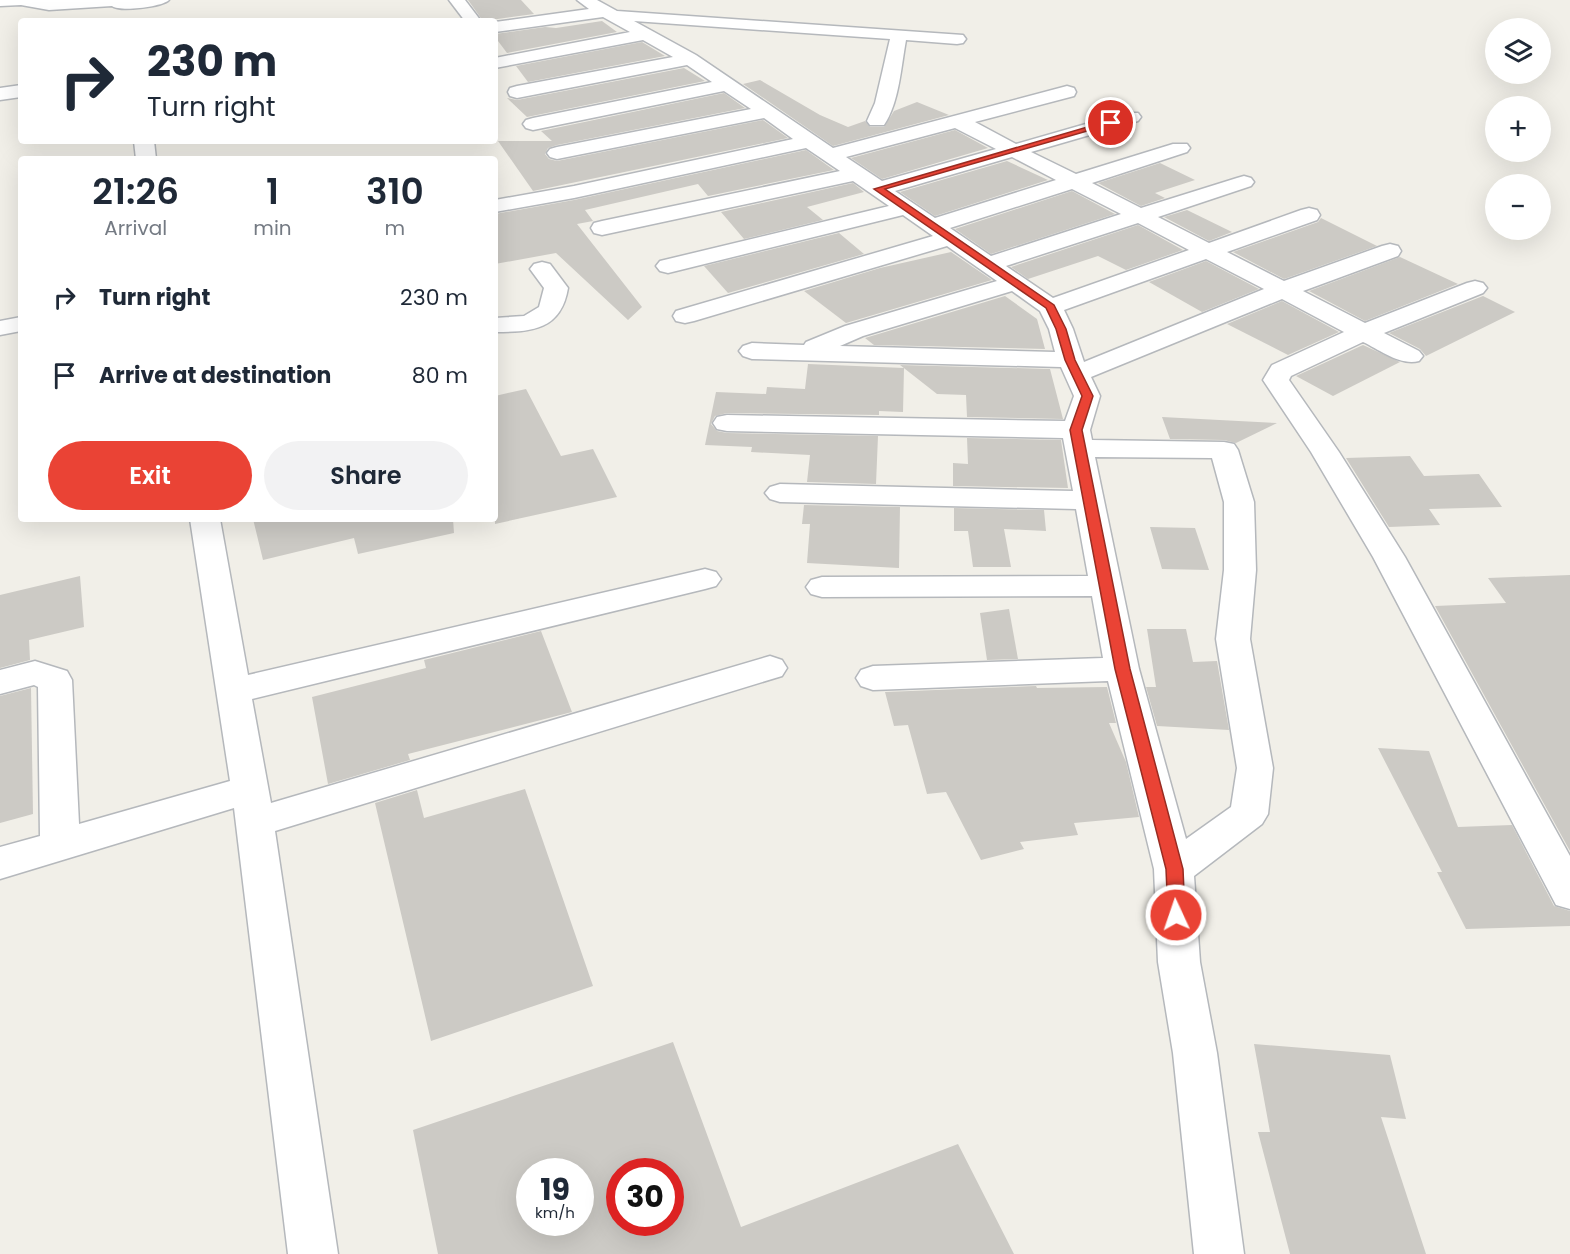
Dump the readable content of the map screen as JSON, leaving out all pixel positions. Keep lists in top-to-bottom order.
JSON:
{
  "page": {
    "map_buttons": ["+", "−"],
    "turn": ["230 m", "Turn right"],
    "eta": [
      "21:26",
      "Arrival",
      "1",
      "min",
      "310",
      "m"
    ],
    "list": [
      {
        "name": "Turn right",
        "value": "230 m"
      },
      {
        "name": "Arrive at destination",
        "value": "80 m"
      }
    ],
    "buttons": ["Exit", "Share"],
    "speed": "19 km/h",
    "limit": "30"
  }
}
